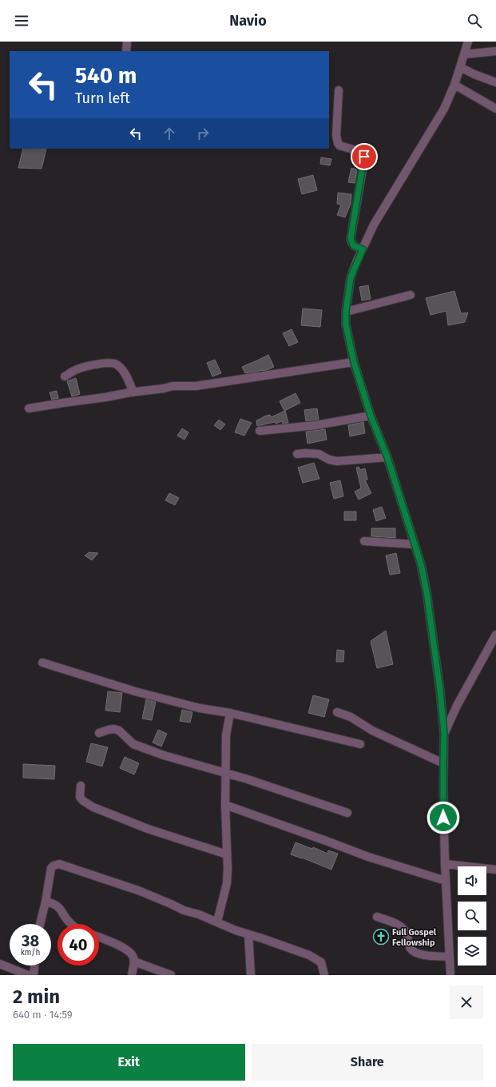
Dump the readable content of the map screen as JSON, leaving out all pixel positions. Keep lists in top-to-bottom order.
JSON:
{
  "places": {
    "church": ["Full Gospel Fellowship"]
  },
  "page": {
    "header": "Navio",
    "turn": ["540 m", "Turn left"],
    "speed": "38 km/h",
    "limit": "40",
    "heading": ["2 min", "640 m · 14:59"],
    "buttons": ["Exit", "Share"]
  }
}
